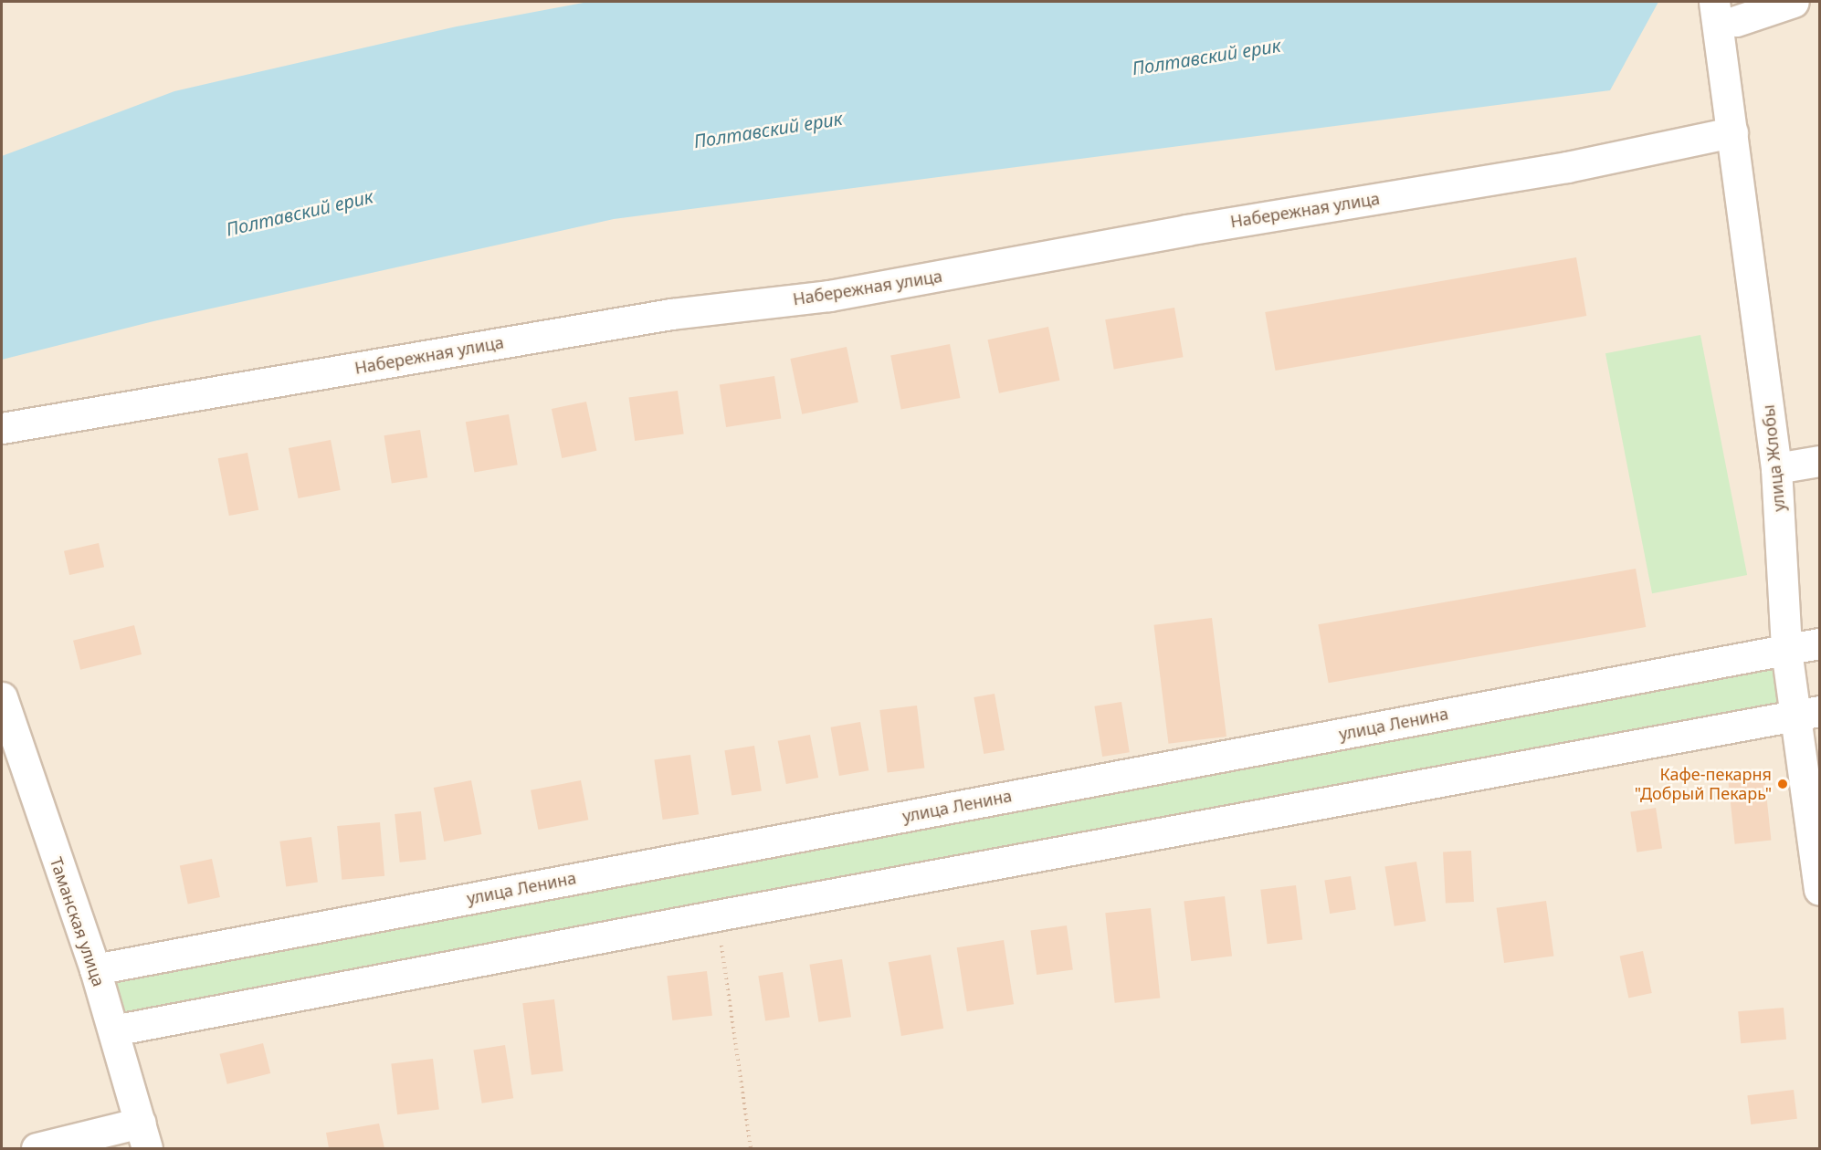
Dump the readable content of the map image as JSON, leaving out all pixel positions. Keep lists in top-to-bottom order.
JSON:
{
  "streets": {
    "street": [
      "Набережная улица",
      "улица Жлобы",
      "улица Ленина",
      "Таманская улица"
    ]
  },
  "crossings": [
    ["Набережная улица", "улица Жлобы"],
    ["улица Жлобы", "улица Ленина"],
    ["улица Ленина", "Таманская улица"]
  ],
  "water": ["Полтавский ерик"],
  "places": ["Кафе-пекарня \"Добрый Пекарь\""]
}
